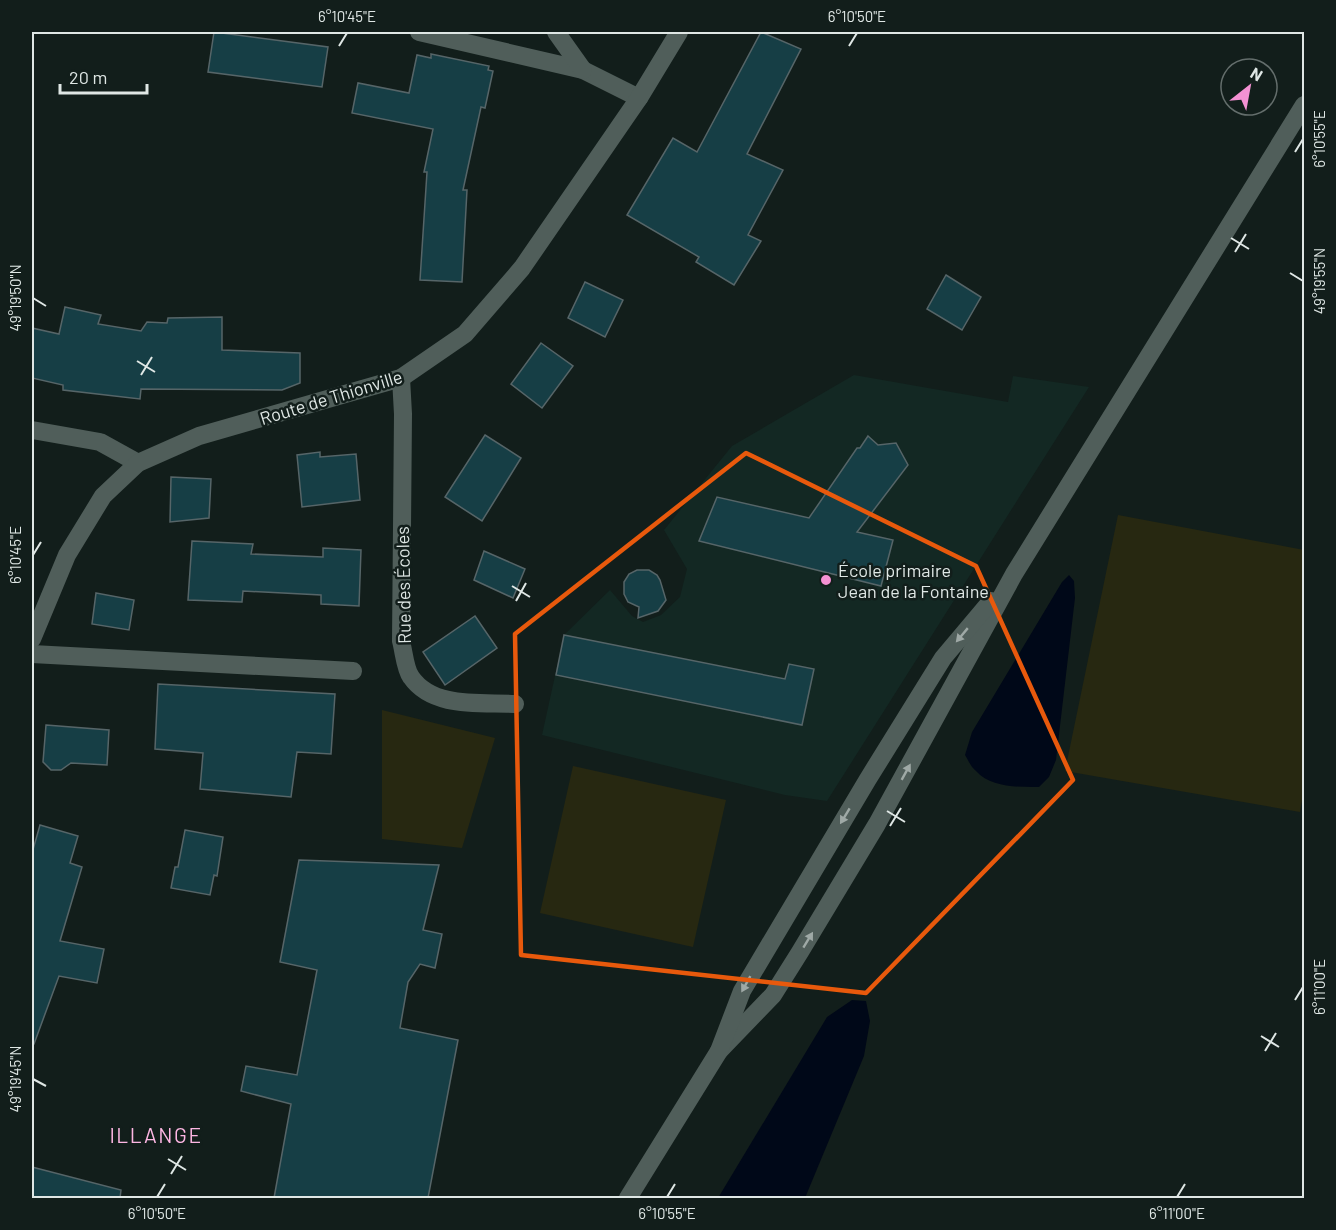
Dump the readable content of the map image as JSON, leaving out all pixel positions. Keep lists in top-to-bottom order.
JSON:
{
  "streets": {
    "street": ["Route de Thionville", "Rue des Écoles"]
  },
  "crossings": [
    ["Route de Thionville", "Rue des Écoles"]
  ],
  "districts": ["ILLANGE"],
  "places": ["École primaire Jean de la Fontaine"],
  "scale_bar": "20 m",
  "north": "top right",
  "coordinates": [
    "6°10'45\"E",
    "6°10'50\"E",
    "6°10'55\"E",
    "49°19'55\"N",
    "49°19'50\"N",
    "6°11'00\"E",
    "49°19'45\"N"
  ]
}
